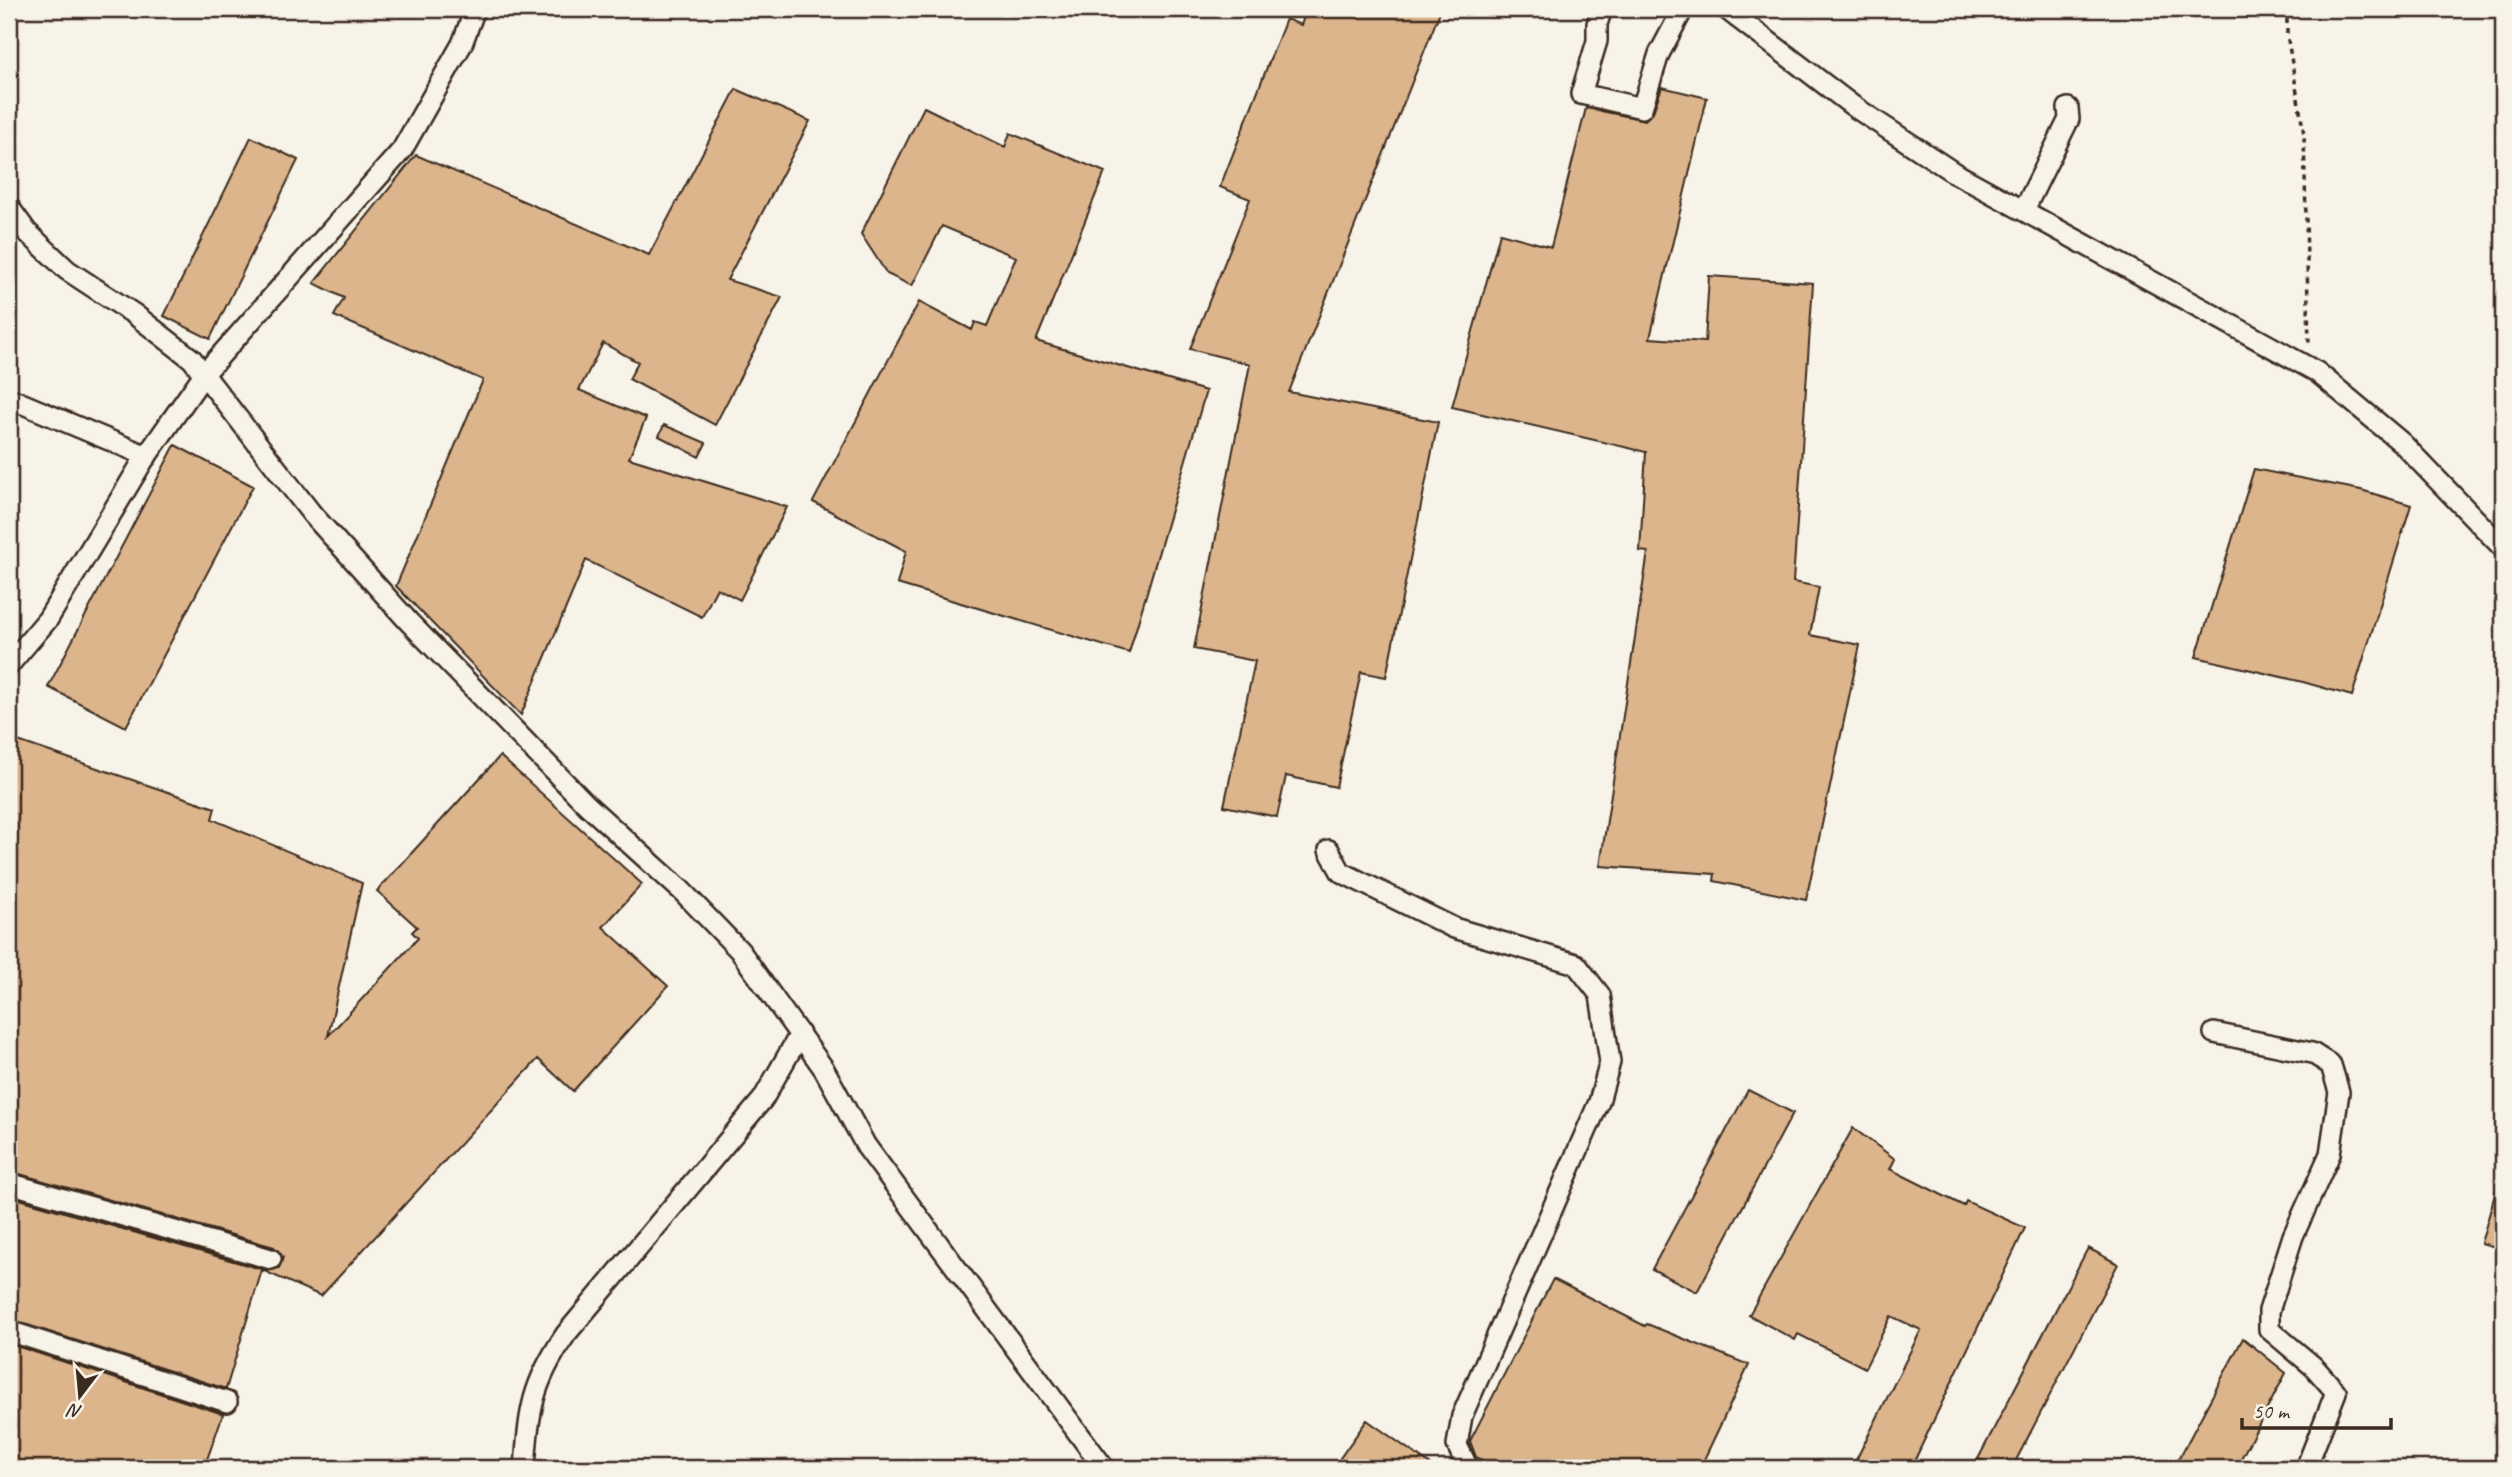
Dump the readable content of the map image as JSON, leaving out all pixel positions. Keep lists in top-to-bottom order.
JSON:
{
  "scale_bar": "50 m",
  "north": "bottom"
}
